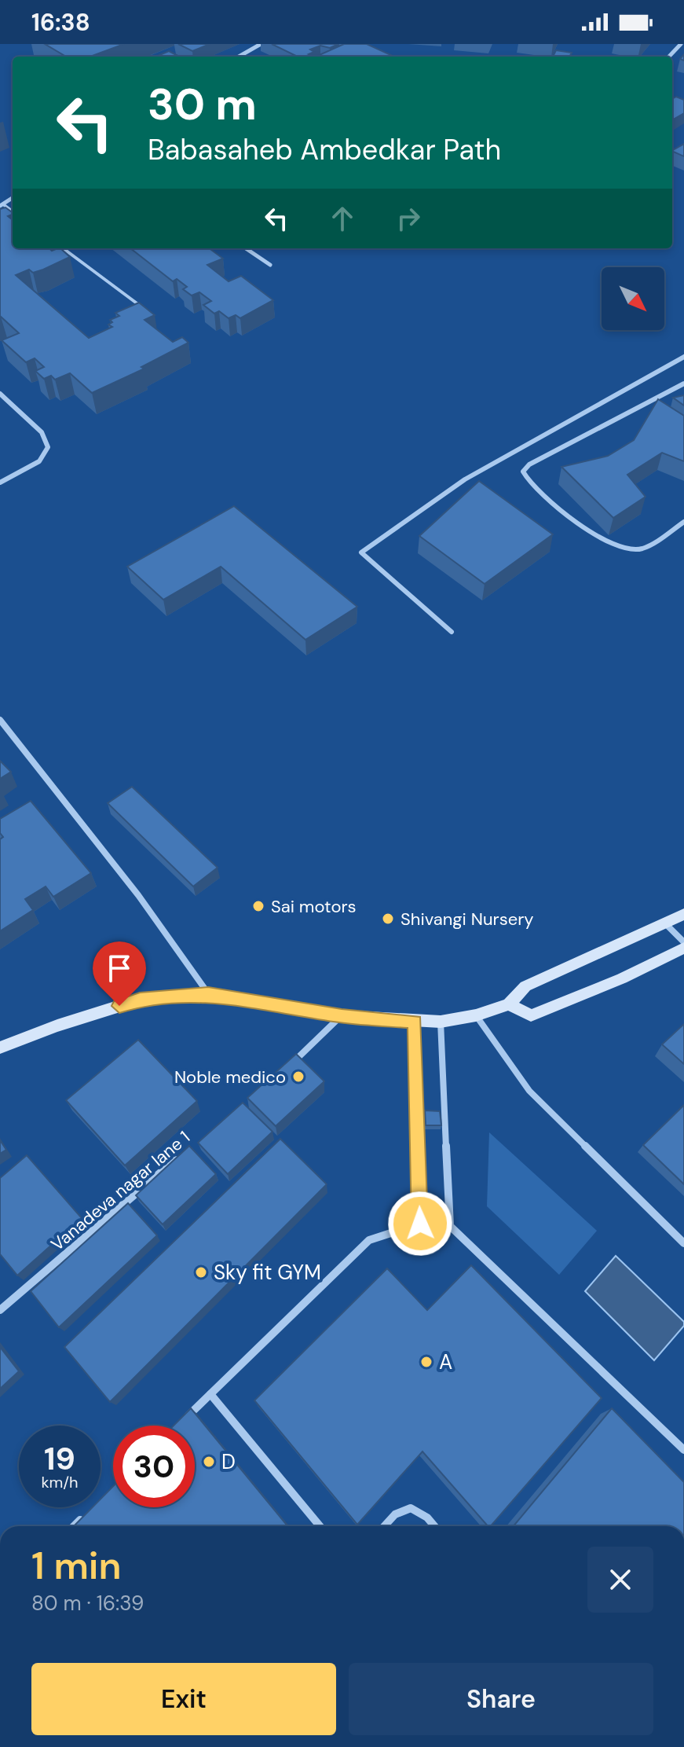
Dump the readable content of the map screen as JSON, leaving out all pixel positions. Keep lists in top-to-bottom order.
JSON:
{
  "streets": {
    "street": ["Vanadeva nagar lane 1"]
  },
  "places": [
    "Sai motors",
    "Shivangi Nursery",
    "Noble medico",
    "Sky fit GYM",
    "A",
    "D"
  ],
  "north": "bottom right",
  "page": {
    "status": "16:38",
    "turn": ["30 m", "Babasaheb Ambedkar Path"],
    "speed": "19 km/h",
    "limit": "30",
    "heading": ["1 min", "80 m · 16:39"],
    "buttons": ["Exit", "Share"]
  }
}
